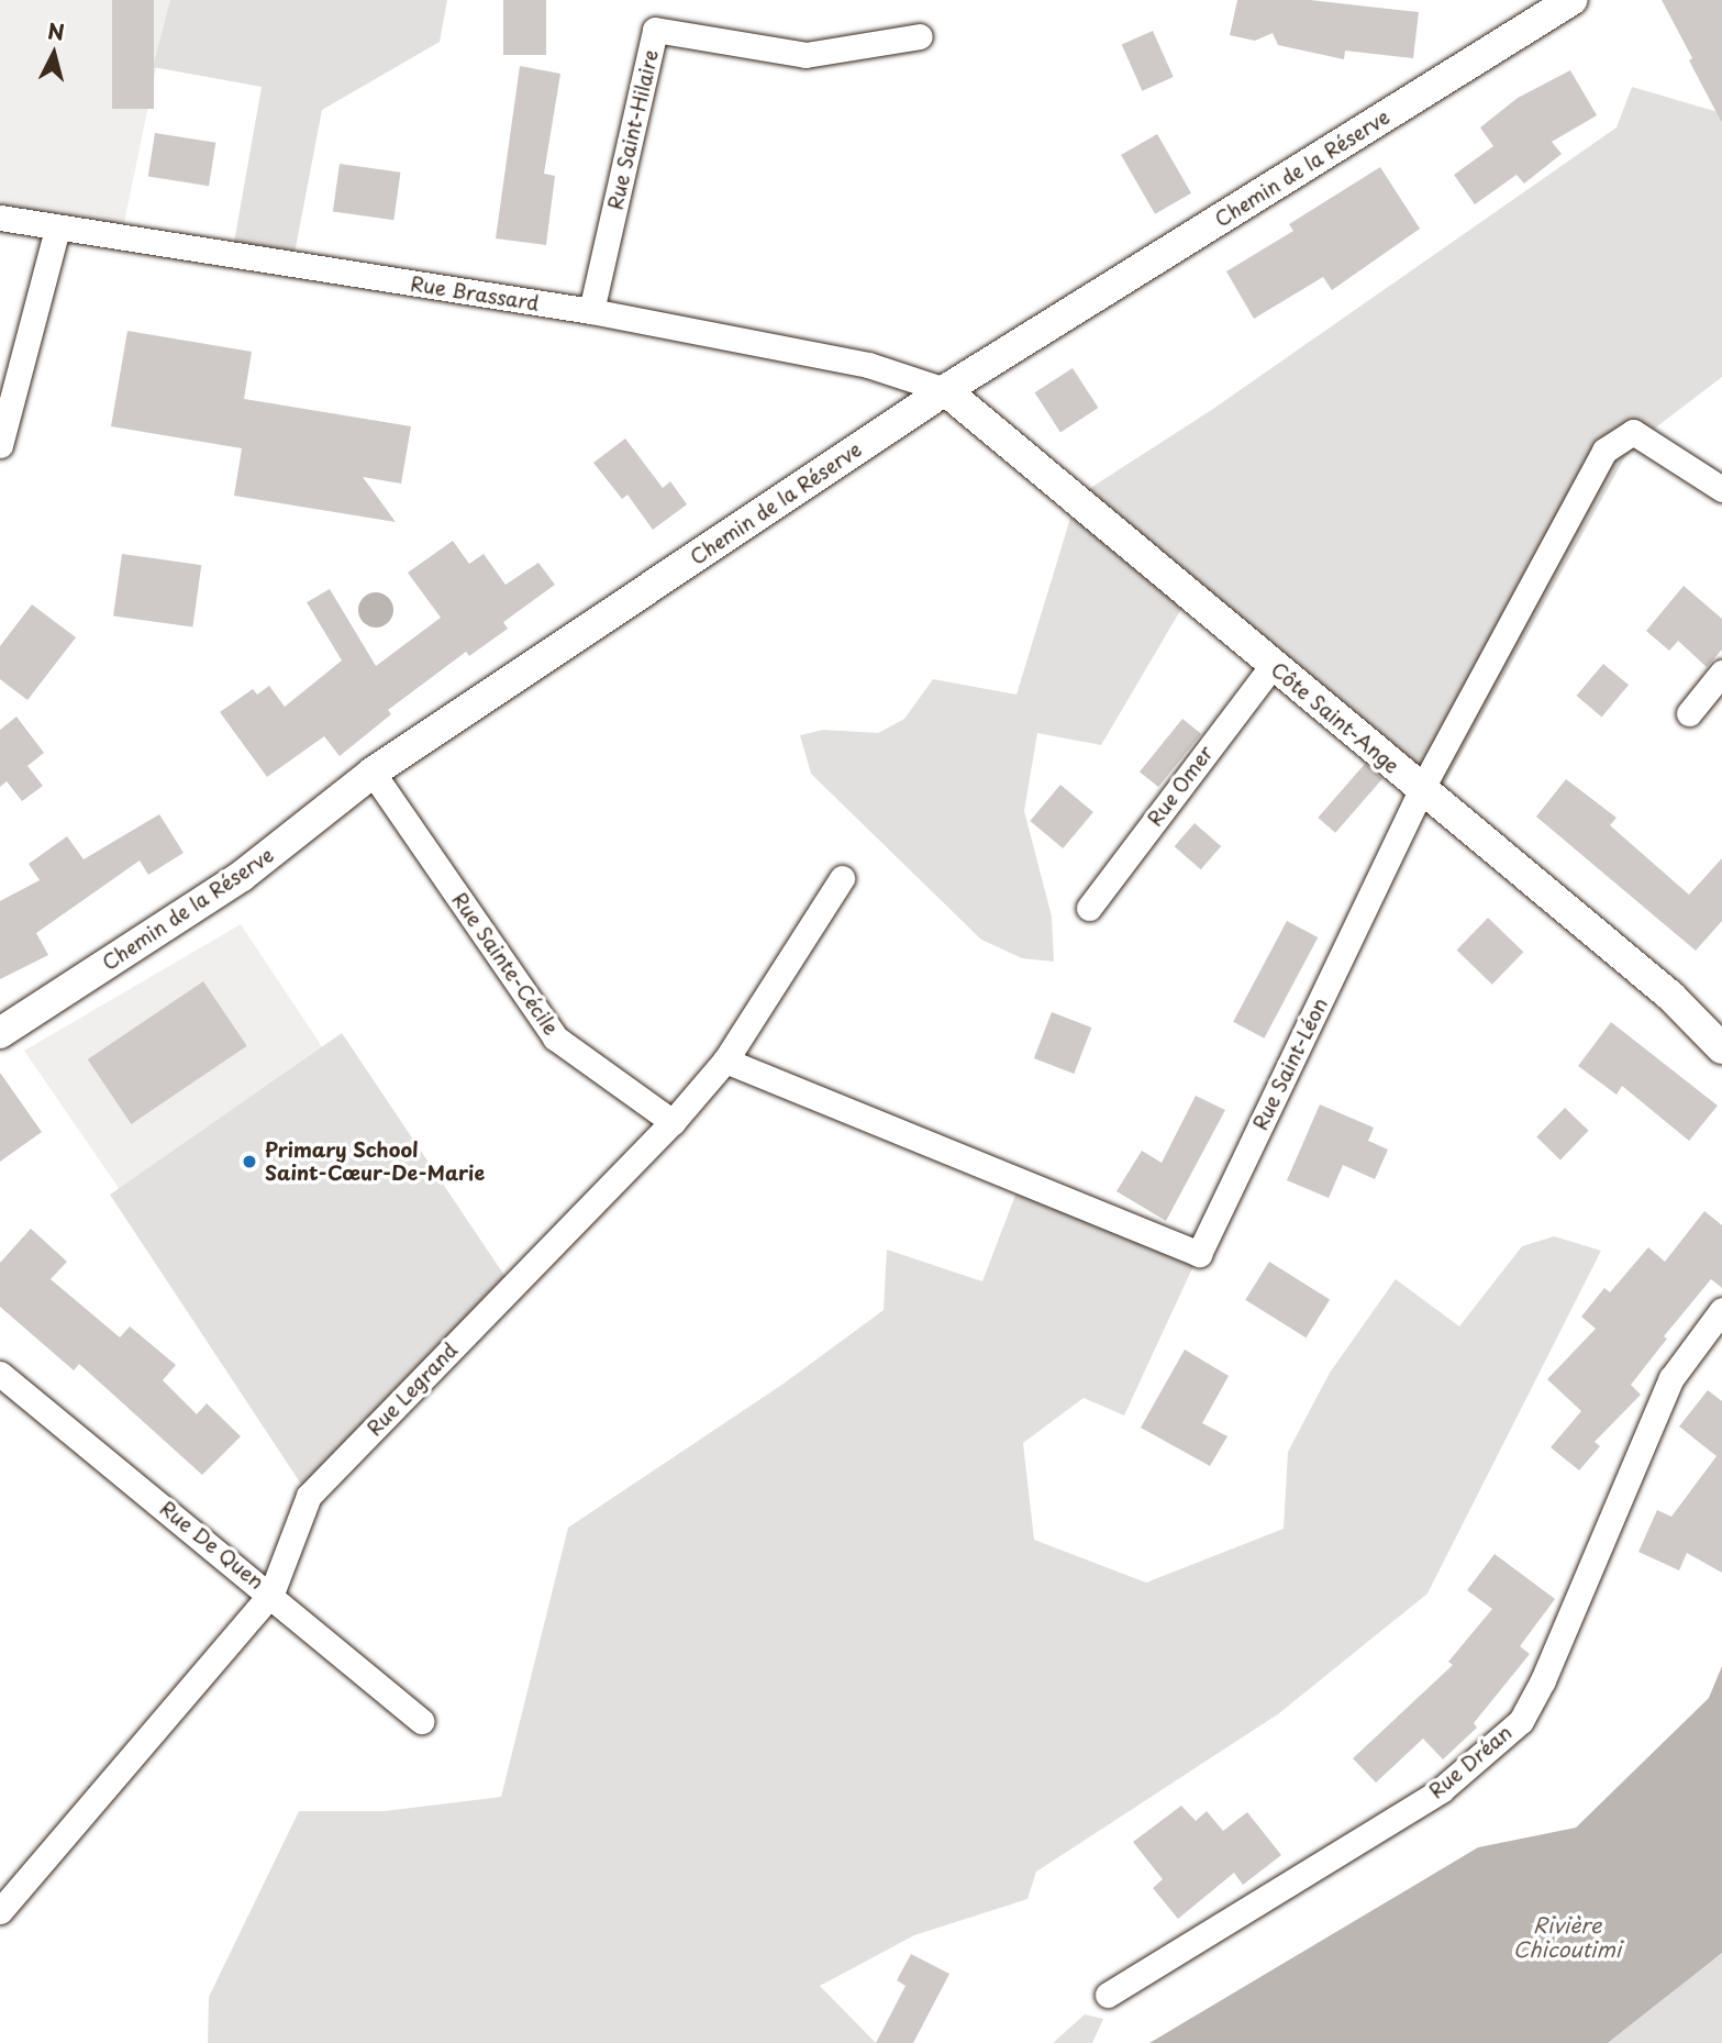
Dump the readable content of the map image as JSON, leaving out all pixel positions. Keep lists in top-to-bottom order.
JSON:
{
  "streets": {
    "street": [
      "Rue Saint-Hilaire",
      "Chemin de la Réserve",
      "Rue Brassard",
      "Côte Saint-Ange",
      "Rue Omer",
      "Rue Sainte-Cécile",
      "Rue Saint-Léon",
      "Rue Legrand",
      "Rue De Quen",
      "Rue Dréan"
    ]
  },
  "crossings": [
    ["Rue Saint-Hilaire", "Rue Brassard"],
    ["Chemin de la Réserve", "Rue Brassard"],
    ["Chemin de la Réserve", "Côte Saint-Ange"],
    ["Chemin de la Réserve", "Rue Sainte-Cécile"],
    ["Rue Brassard", "Côte Saint-Ange"],
    ["Côte Saint-Ange", "Rue Omer"],
    ["Côte Saint-Ange", "Rue Saint-Léon"],
    ["Rue Sainte-Cécile", "Rue Legrand"],
    ["Rue Saint-Léon", "Rue Legrand"],
    ["Rue Legrand", "Rue De Quen"]
  ],
  "water": ["Rivière Chicoutimi"],
  "places": ["Primary School Saint-Cœur-De-Marie"],
  "north": "top"
}
